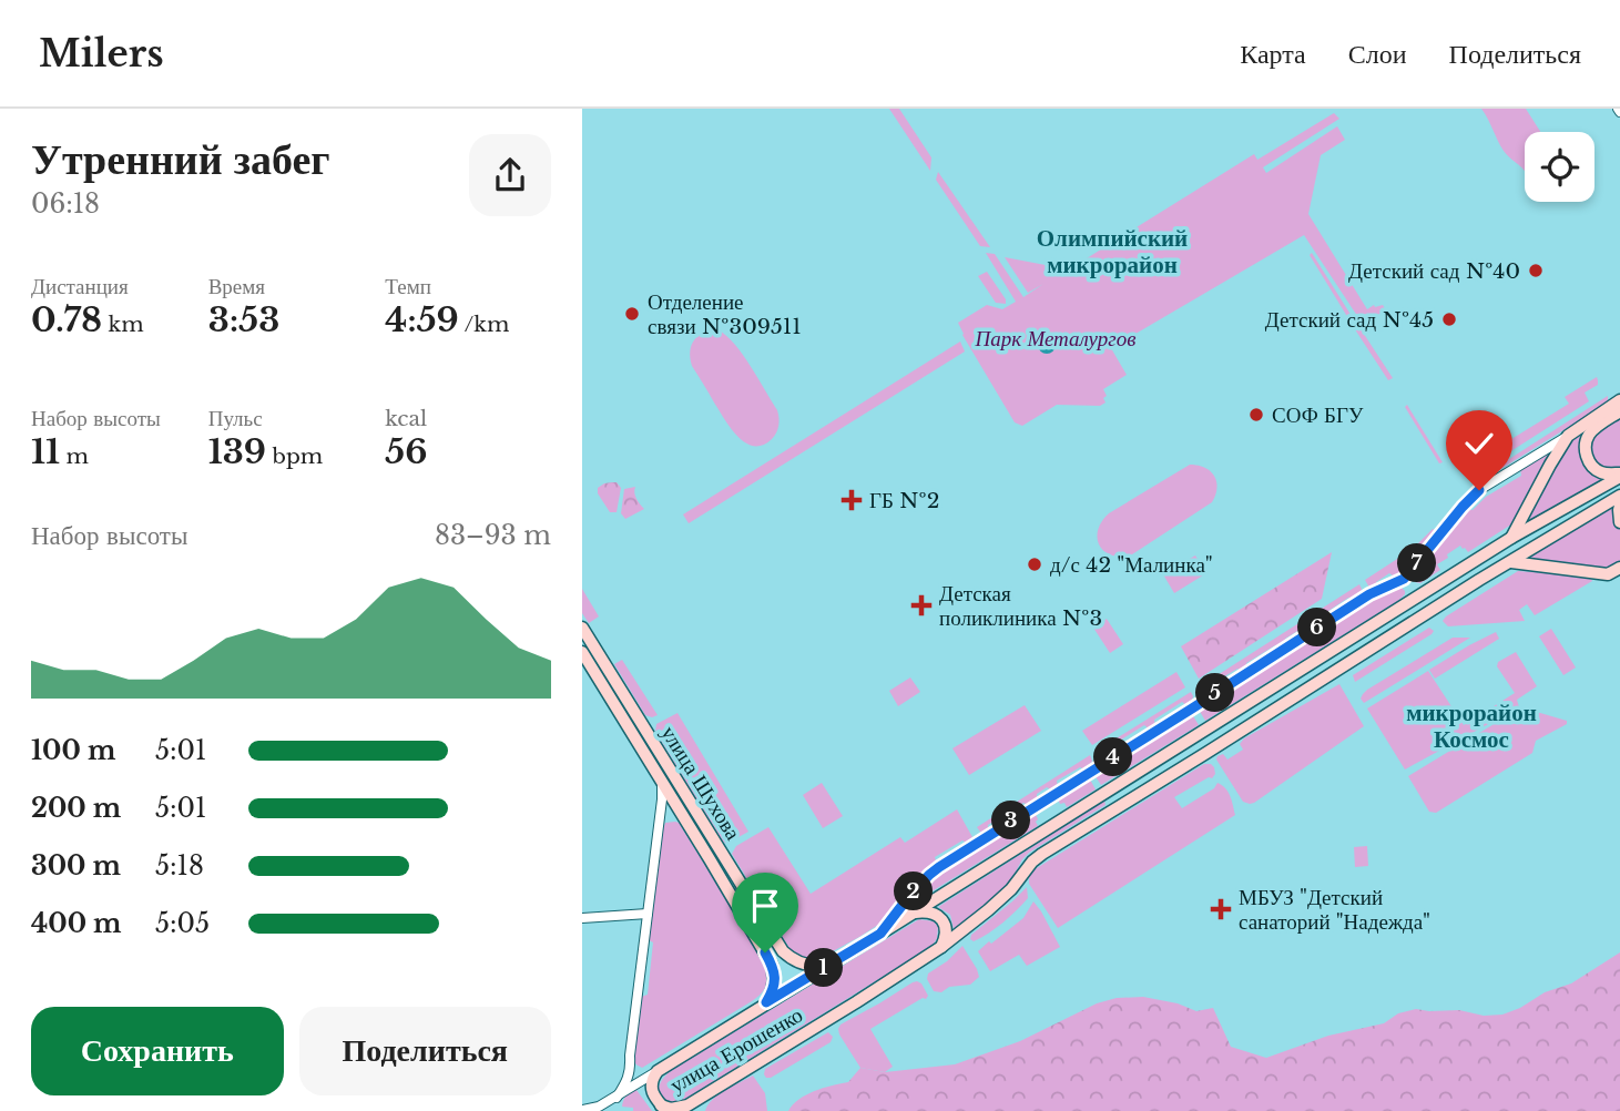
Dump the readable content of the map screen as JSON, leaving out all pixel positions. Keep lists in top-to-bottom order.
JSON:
{
  "streets": {
    "main road": ["улица Шухова", "улица Ерошенко"]
  },
  "crossings": [
    ["улица Шухова", "улица Ерошенко"]
  ],
  "districts": ["Олимпийский микрорайон", "микрорайон Космос"],
  "parks": ["Парк Металургов"],
  "places": {
    "other": [
      "Детский сад №40",
      "Отделение связи №309511",
      "Детский сад №45",
      "СОФ БГУ",
      "д/с 42 \"Малинка\""
    ],
    "health": ["ГБ №2", "Детская поликлиника №3", "МБУЗ \"Детский санаторий \"Надежда\""]
  },
  "page": {
    "header": "Milers",
    "nav": ["Карта", "Слои", "Поделиться"],
    "heading": ["Утренний забег", "06:18"],
    "stats": [
      ["Дистанция", "0.78 km"],
      ["Время", "3:53"],
      ["Темп", "4:59 /km"],
      ["Набор высоты", "11 m"],
      ["Пульс", "139 bpm"],
      ["kcal", "56"]
    ],
    "chart": ["Набор высоты", "83–93 m"],
    "pins": [
      "7",
      "6",
      "5",
      "4",
      "3",
      "2",
      "1"
    ],
    "list": [
      {
        "name": "100 m",
        "note": "5:01"
      },
      {
        "name": "200 m",
        "note": "5:01"
      },
      {
        "name": "300 m",
        "note": "5:18"
      },
      {
        "name": "400 m",
        "note": "5:05"
      }
    ],
    "buttons": ["Сохранить", "Поделиться"]
  }
}
